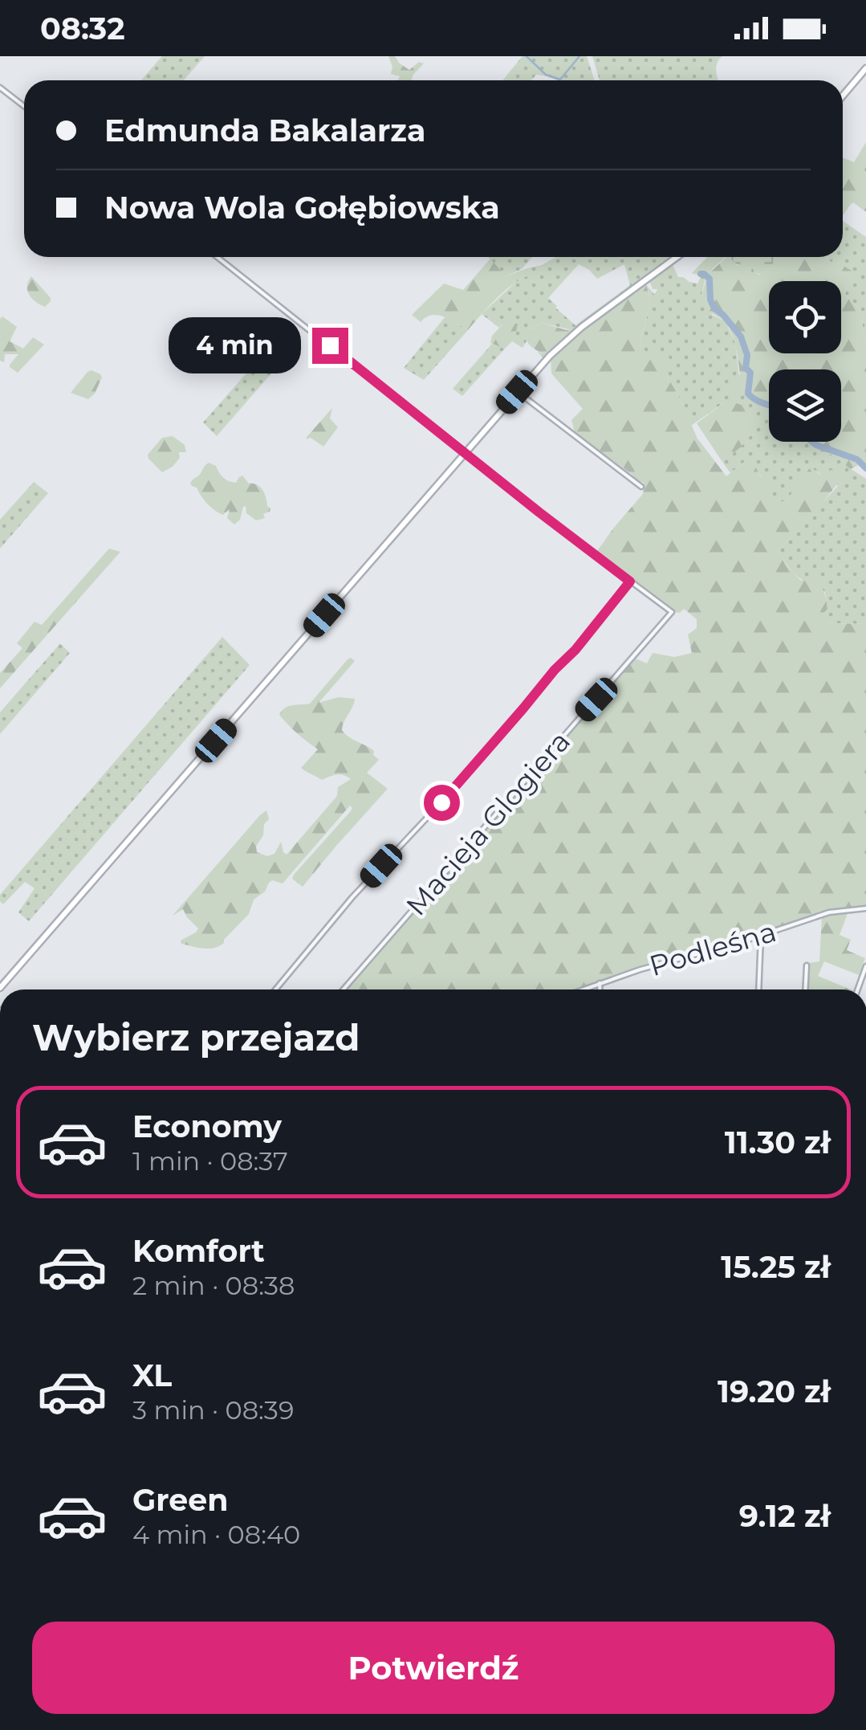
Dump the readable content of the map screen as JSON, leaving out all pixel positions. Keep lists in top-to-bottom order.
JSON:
{
  "streets": {
    "street": ["Macieja Glogiera", "Podleśna"]
  },
  "page": {
    "status": "08:32",
    "banner": ["Edmunda Bakalarza", "Nowa Wola Gołębiowska"],
    "bubble": "4 min",
    "heading": "Wybierz przejazd",
    "list": [
      {
        "name": "Economy",
        "note": "1 min · 08:37",
        "value": "11.30 zł"
      },
      {
        "name": "Komfort",
        "note": "2 min · 08:38",
        "value": "15.25 zł"
      },
      {
        "name": "XL",
        "note": "3 min · 08:39",
        "value": "19.20 zł"
      },
      {
        "name": "Green",
        "note": "4 min · 08:40",
        "value": "9.12 zł"
      }
    ],
    "buttons": "Potwierdź"
  }
}
